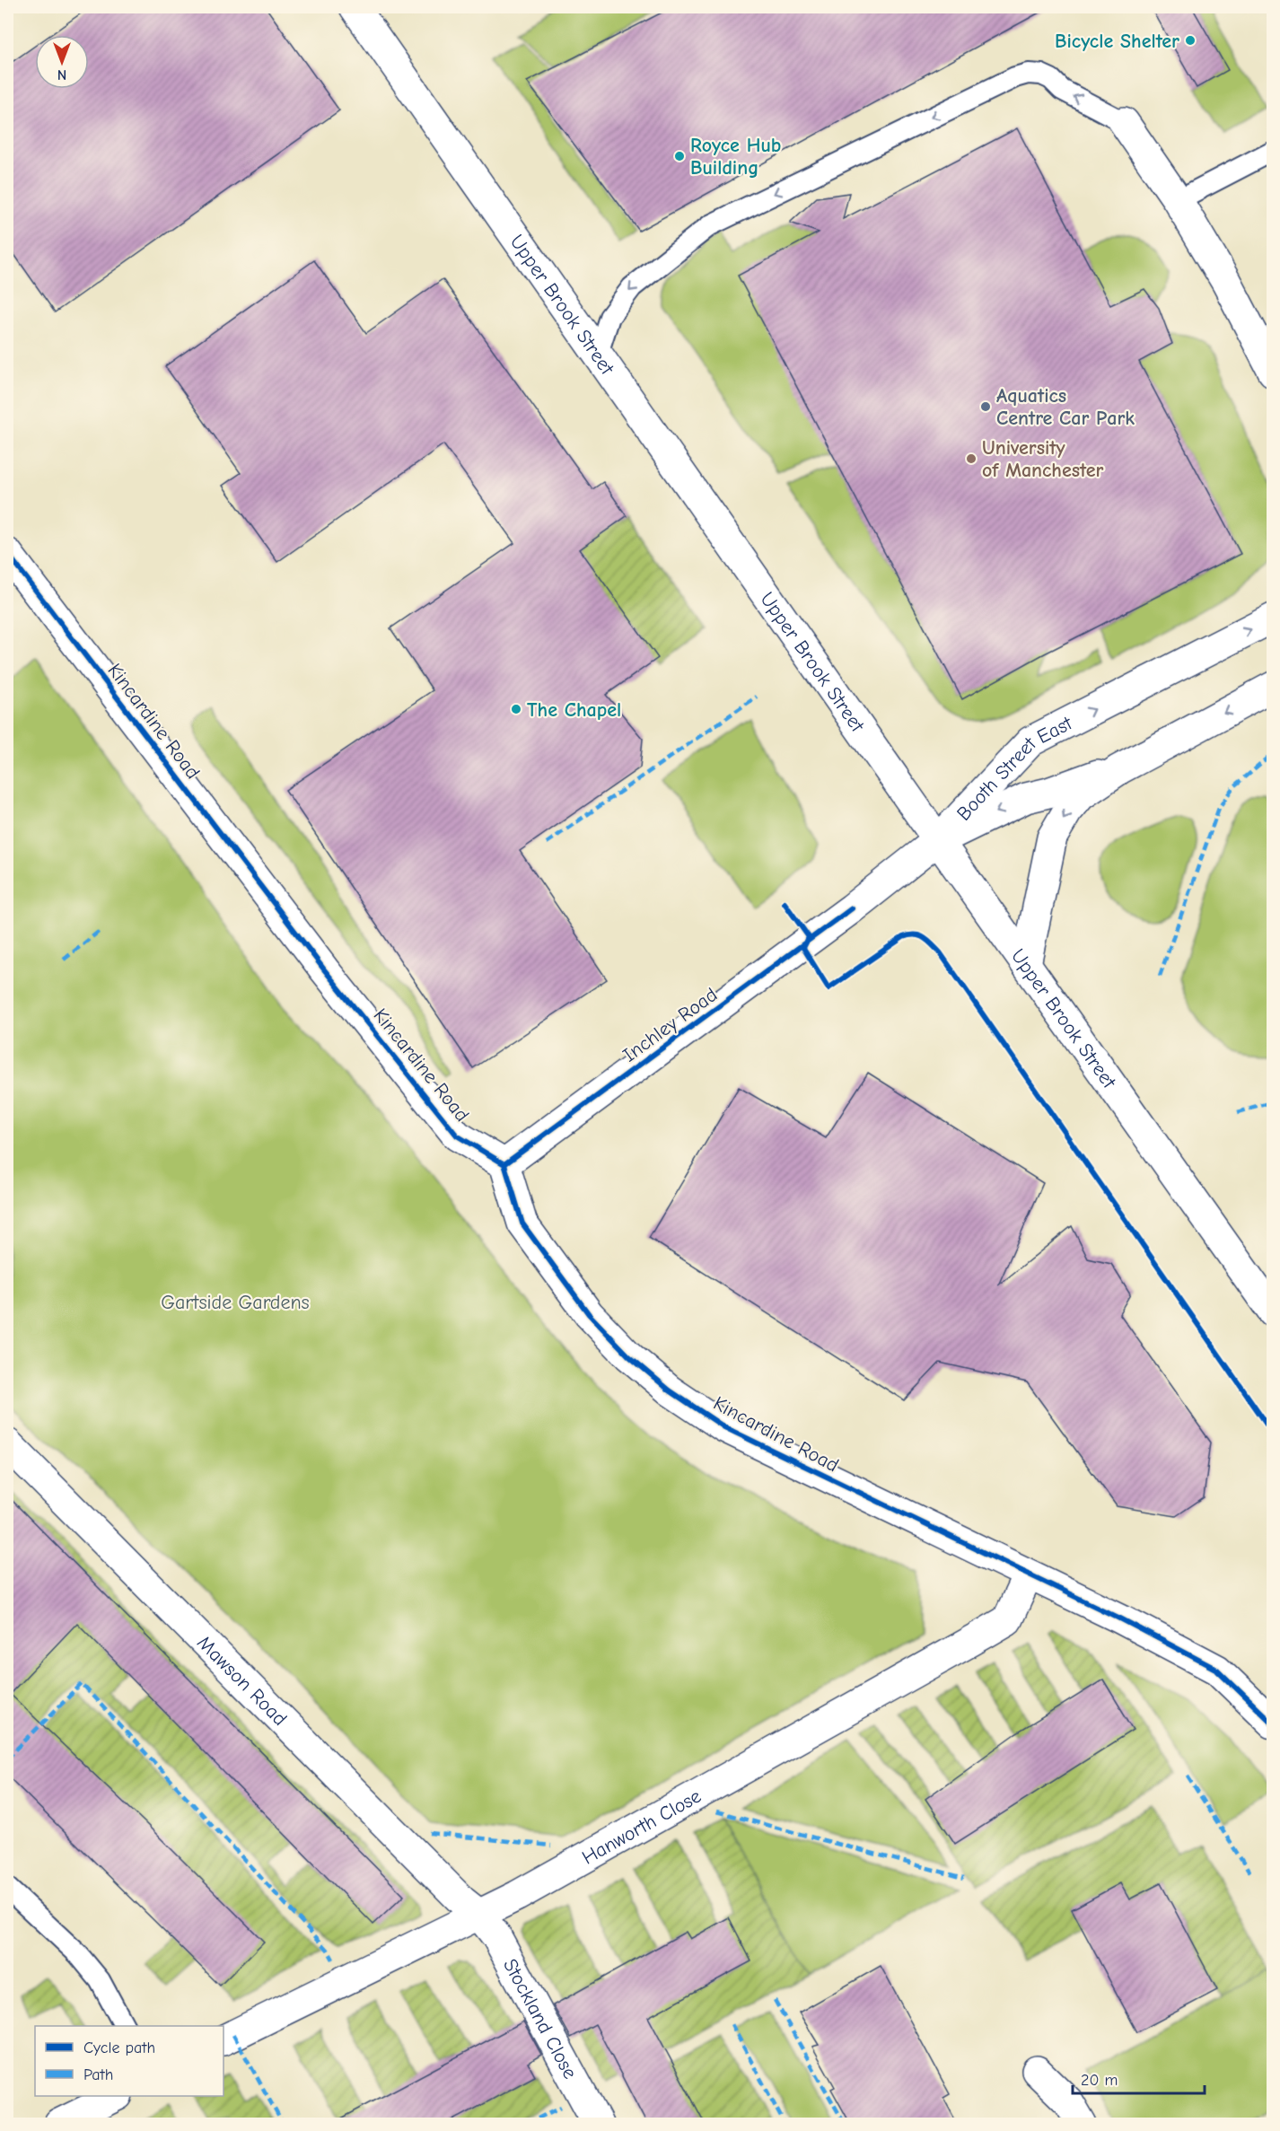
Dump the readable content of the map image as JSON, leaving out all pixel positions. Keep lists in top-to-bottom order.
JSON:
{
  "streets": {
    "main road": [
      "Upper Brook Street",
      "Kincardine Road",
      "Booth Street East",
      "Inchley Road",
      "Mawson Road",
      "Hanworth Close",
      "Stockland Close"
    ]
  },
  "crossings": [
    ["Upper Brook Street", "Booth Street East"],
    ["Upper Brook Street", "Inchley Road"],
    ["Kincardine Road", "Inchley Road"],
    ["Kincardine Road", "Hanworth Close"],
    ["Booth Street East", "Inchley Road"],
    ["Mawson Road", "Hanworth Close"],
    ["Mawson Road", "Stockland Close"],
    ["Hanworth Close", "Stockland Close"]
  ],
  "parks": ["Gartside Gardens"],
  "places": [
    "Bicycle Shelter",
    "Royce Hub Building",
    "Aquatics Centre Car Park",
    "University of Manchester",
    "The Chapel"
  ],
  "legend": ["Cycle path", "Path"],
  "scale_bar": "20 m",
  "north": "bottom"
}
